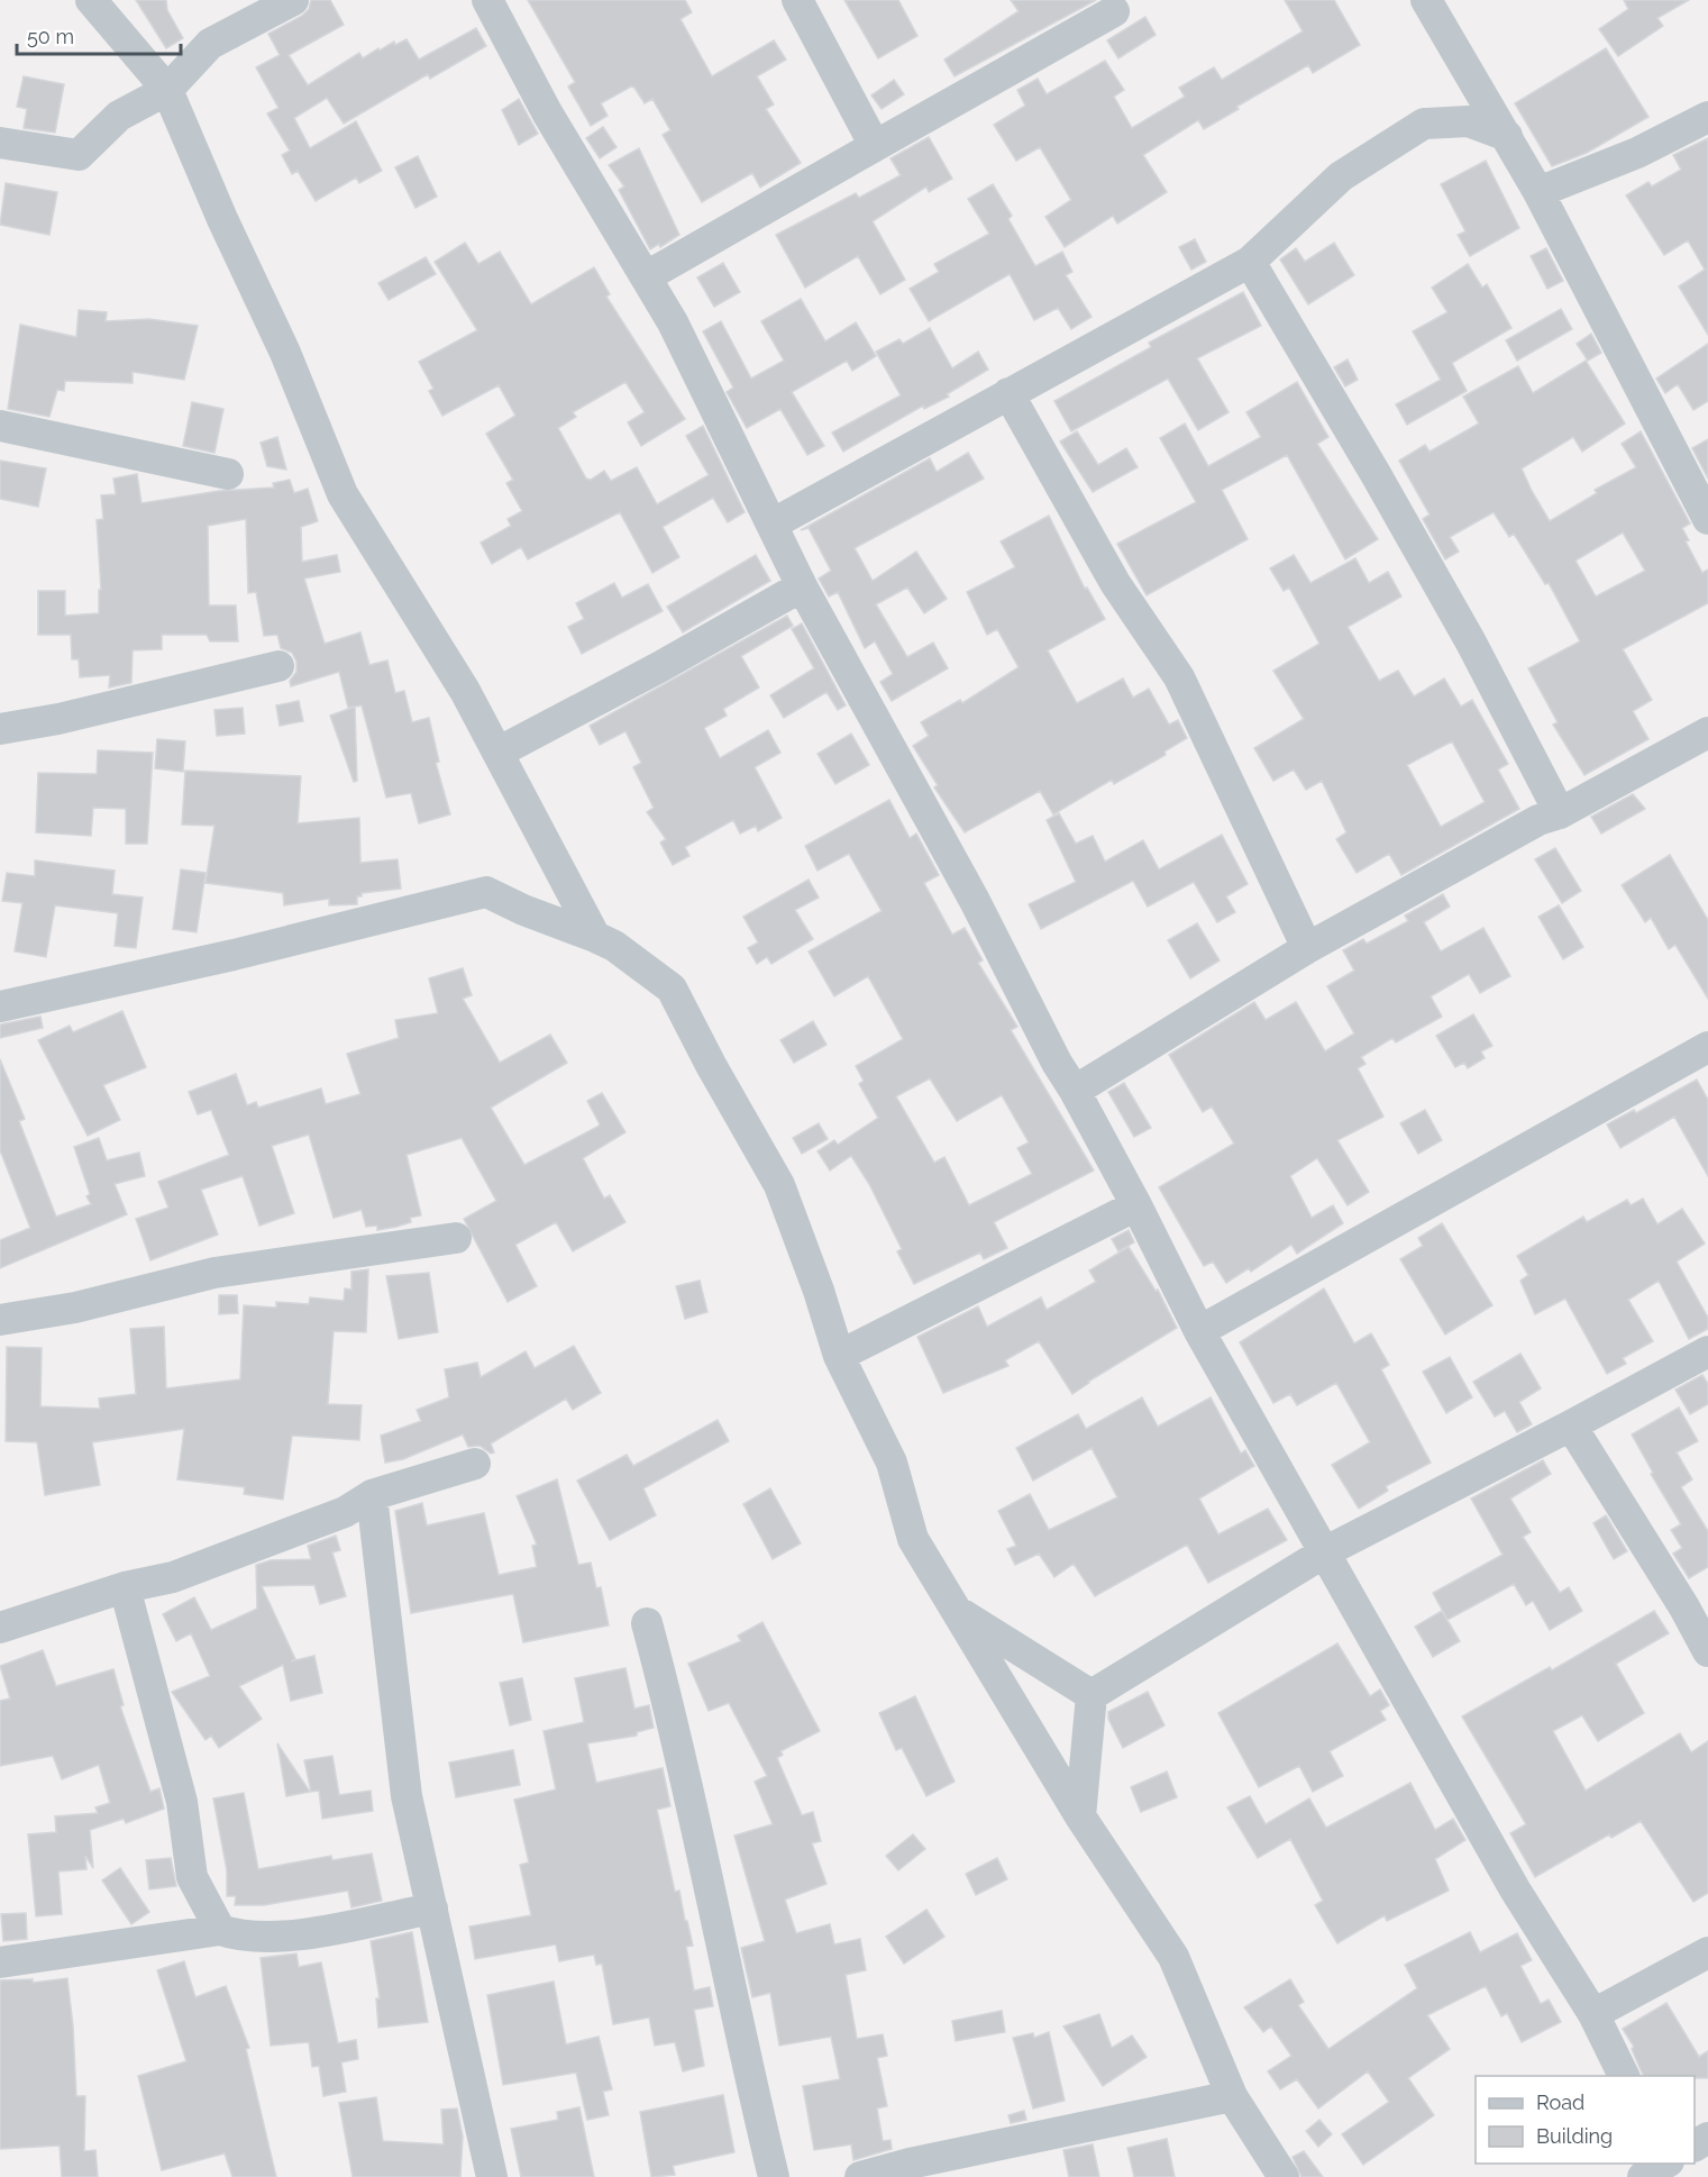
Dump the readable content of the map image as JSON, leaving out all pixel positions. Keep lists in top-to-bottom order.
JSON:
{
  "legend": ["Road", "Building"],
  "scale_bar": "50 m"
}
